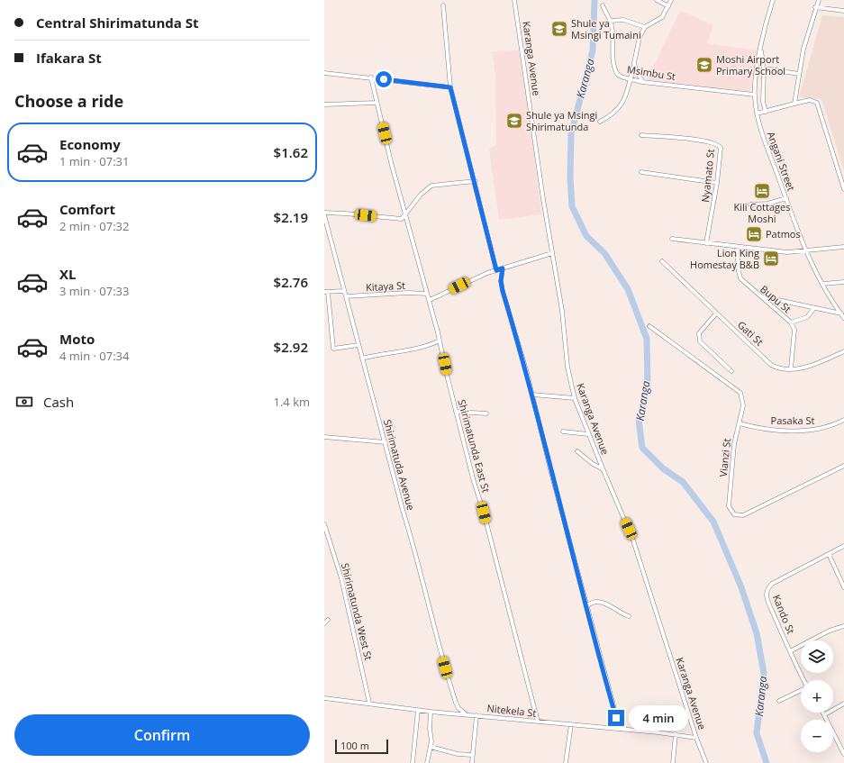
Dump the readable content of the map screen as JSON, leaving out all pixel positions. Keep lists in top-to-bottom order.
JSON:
{
  "streets": {
    "street": [
      "Karanga Avenue",
      "Msimbu St",
      "Angani Street",
      "Nyamato St",
      "Kitaya St",
      "Bupu St",
      "Gati St",
      "Pasaka St",
      "Shirimatunda East St",
      "Vianzi St",
      "Shirimatuda Avenue",
      "Shirimatunda West St",
      "Kando St",
      "Nitekela St"
    ]
  },
  "crossings": [
    ["Karanga Avenue", "Nitekela St"],
    ["Msimbu St", "Angani Street"],
    ["Kitaya St", "Shirimatunda East St"],
    ["Kitaya St", "Shirimatuda Avenue"],
    ["Bupu St", "Gati St"],
    ["Pasaka St", "Vianzi St"],
    ["Shirimatunda East St", "Nitekela St"],
    ["Shirimatuda Avenue", "Nitekela St"],
    ["Shirimatunda West St", "Nitekela St"]
  ],
  "water": ["Karanga"],
  "places": {
    "school or university": ["Shule ya Msingi Tumaini", "Moshi Airport Primary School", "Shule ya Msingi Shirimatunda"],
    "hotel": ["Kili Cottages Moshi", "Patmos", "Lion King Homestay B&B"]
  },
  "scale_bar": "100 m",
  "page": {
    "banner": ["Central Shirimatunda St", "Ifakara St"],
    "heading": "Choose a ride",
    "list": [
      {
        "name": "Economy",
        "note": "1 min · 07:31",
        "value": "$1.62"
      },
      {
        "name": "Comfort",
        "note": "2 min · 07:32",
        "value": "$2.19"
      },
      {
        "name": "XL",
        "note": "3 min · 07:33",
        "value": "$2.76"
      },
      {
        "name": "Moto",
        "note": "4 min · 07:34",
        "value": "$2.92"
      }
    ],
    "pay": ["Cash", "1.4 km"],
    "map_buttons": ["+", "−"],
    "bubble": "4 min",
    "buttons": "Confirm",
    "scale": "100 m"
  }
}
